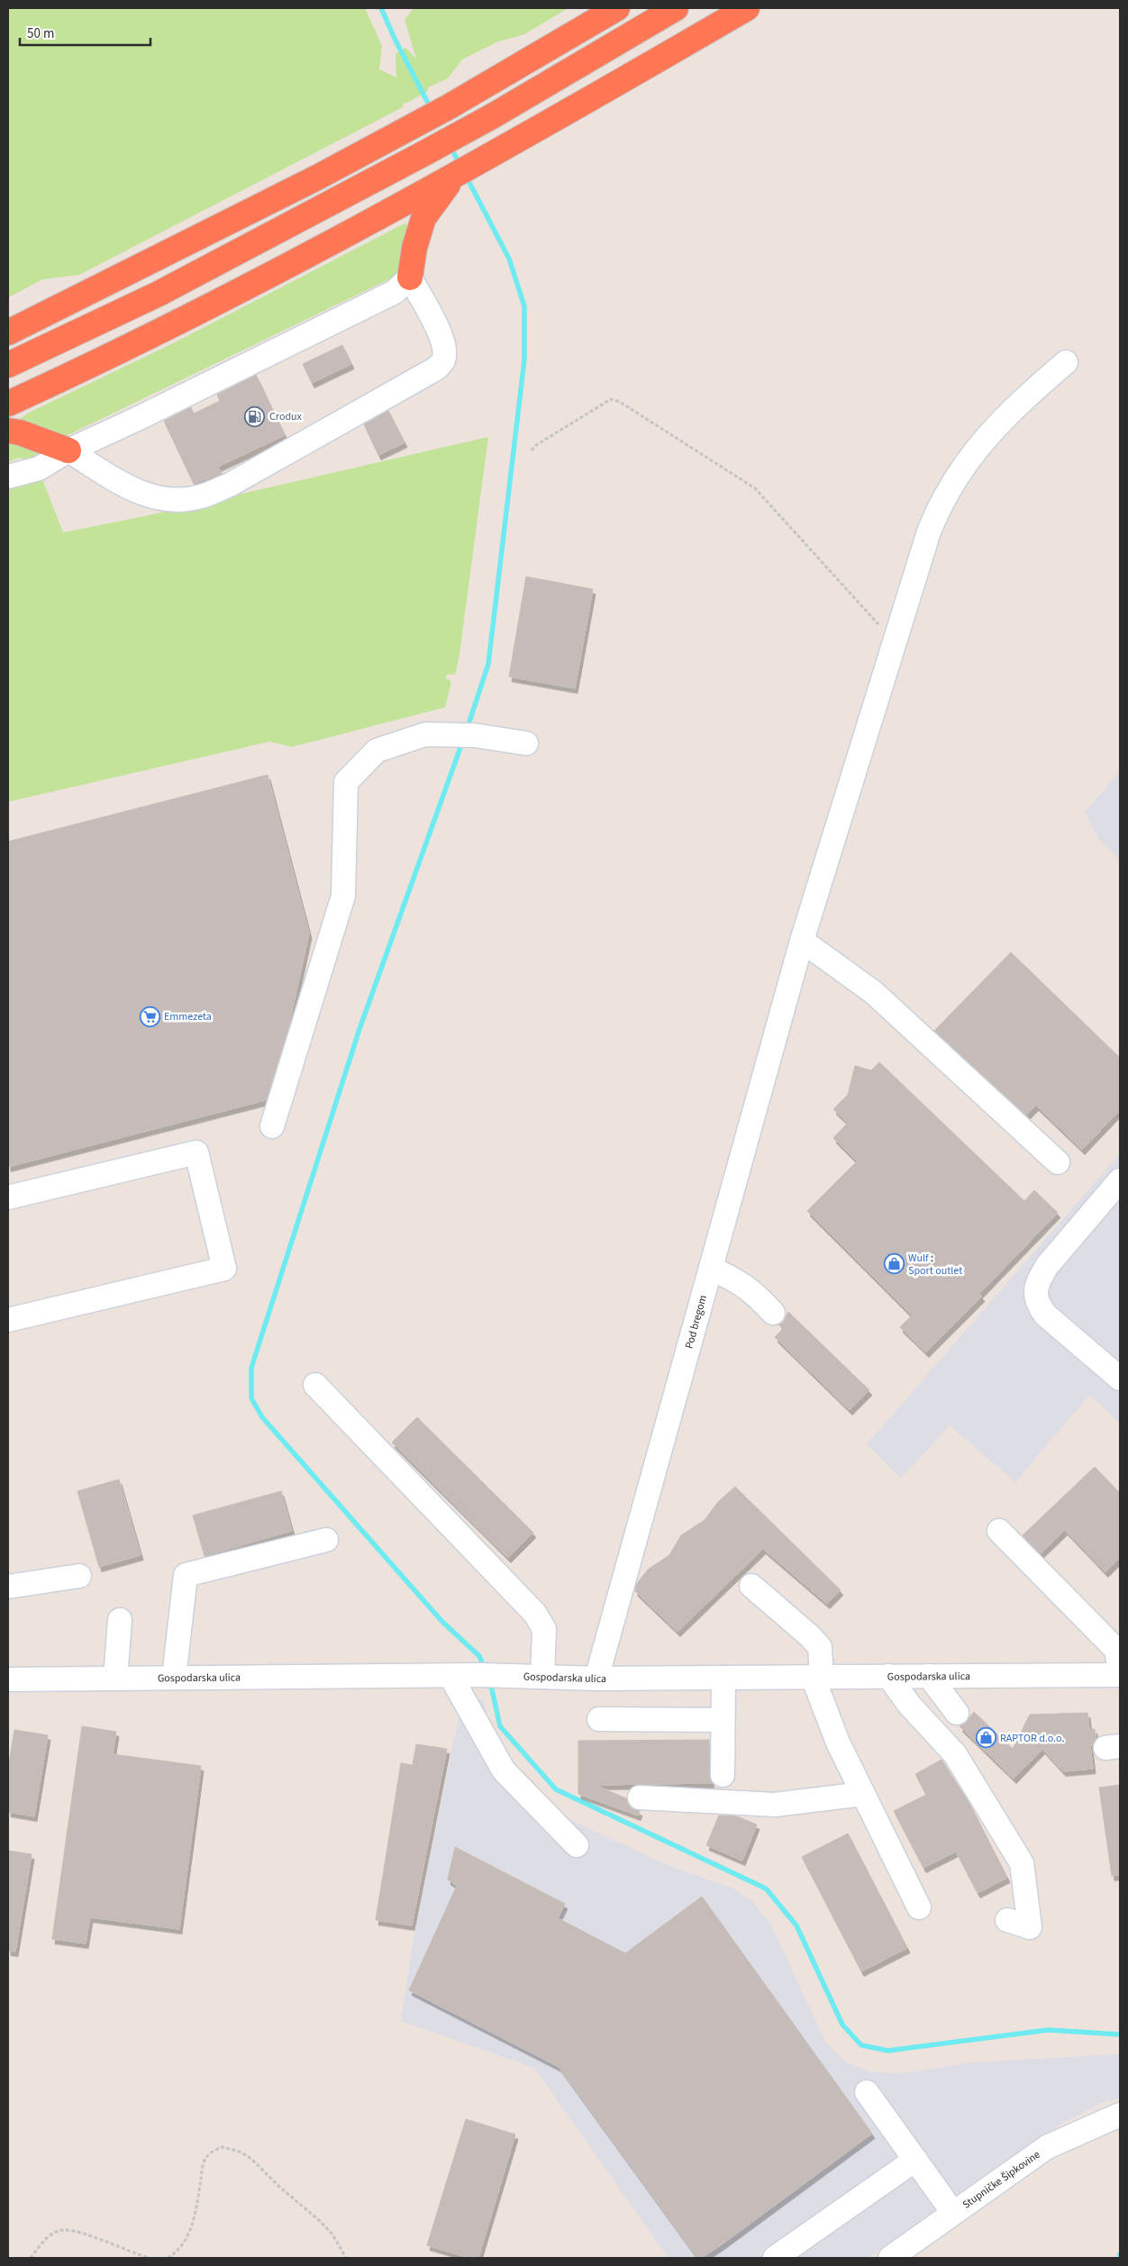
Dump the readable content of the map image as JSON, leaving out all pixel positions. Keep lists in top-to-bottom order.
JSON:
{
  "streets": {
    "street": ["Pod bregom", "Gospodarska ulica", "Stupničke Šipkovine"]
  },
  "crossings": [
    ["Pod bregom", "Gospodarska ulica"]
  ],
  "places": {
    "fuel station": ["Crodux"],
    "supermarket": ["Emmezeta"],
    "shop": ["Wulf : Sport outlet", "RAPTOR d.o.o."]
  },
  "scale_bar": "50 m"
}
